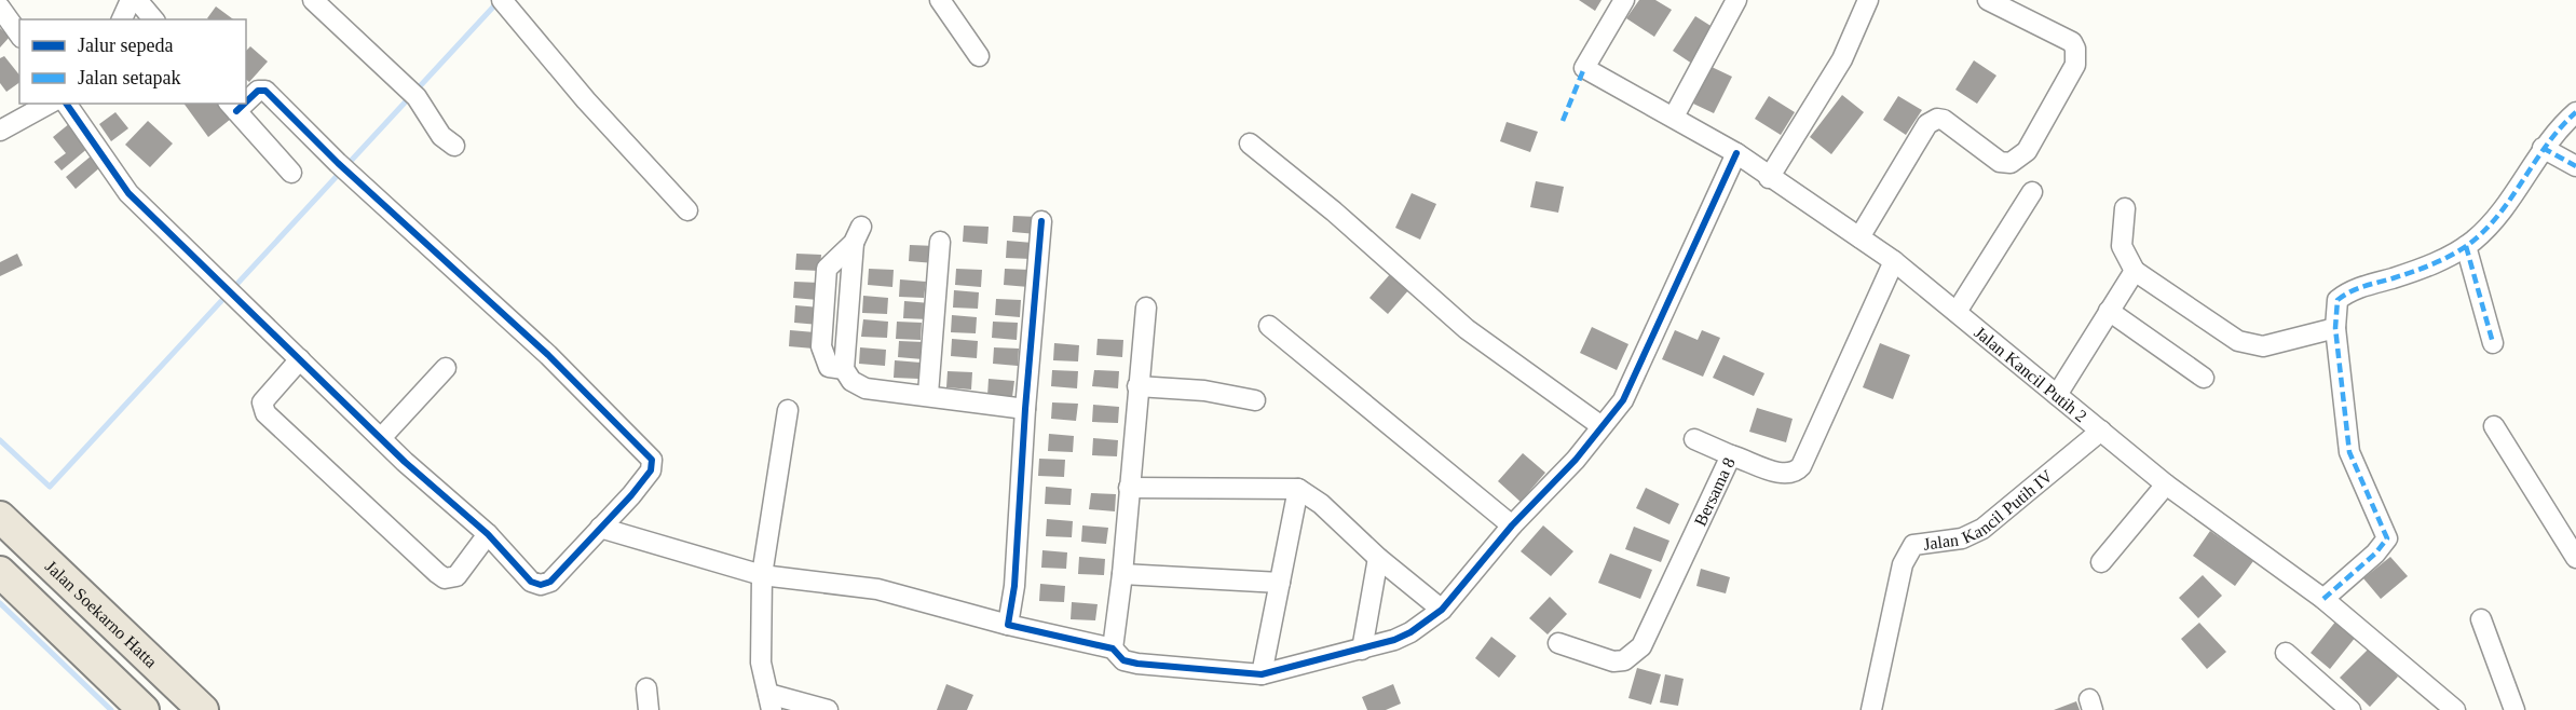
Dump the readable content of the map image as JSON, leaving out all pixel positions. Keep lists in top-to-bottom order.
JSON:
{
  "streets": {
    "highway": ["Jalan Soekarno Hatta"],
    "street": ["Jalan Kancil Putih 2", "Bersama 8", "Jalan Kancil Putih IV"]
  },
  "crossings": [
    ["Jalan Kancil Putih 2", "Bersama 8"],
    ["Jalan Kancil Putih 2", "Jalan Kancil Putih IV"]
  ],
  "legend": ["Jalur sepeda", "Jalan setapak"]
}
